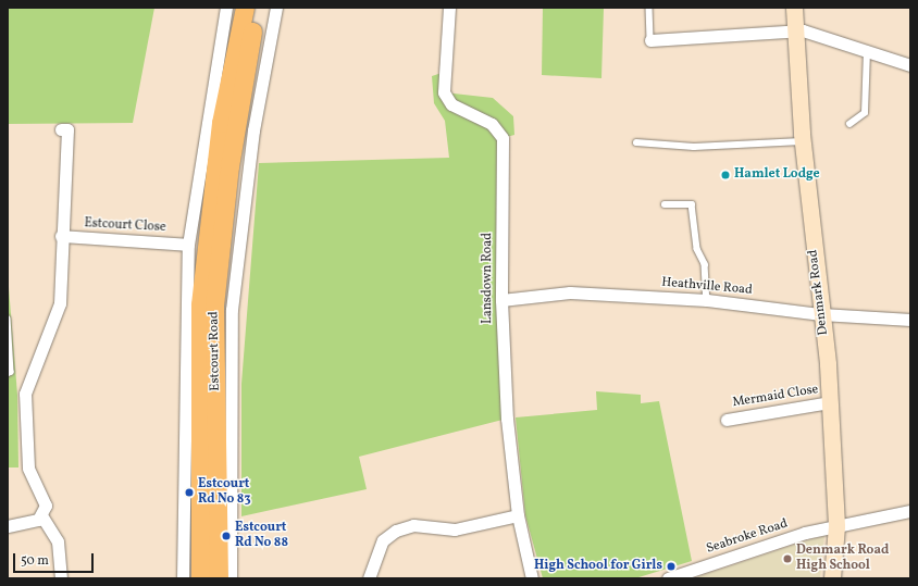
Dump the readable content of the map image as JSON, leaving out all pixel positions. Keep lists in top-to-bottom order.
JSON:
{
  "streets": {
    "main road": ["Estcourt Road"],
    "street": [
      "Estcourt Close",
      "Lansdown Road",
      "Heathville Road",
      "Denmark Road",
      "Mermaid Close",
      "Seabroke Road"
    ]
  },
  "crossings": [
    ["Estcourt Close", "Estcourt Road"],
    ["Lansdown Road", "Heathville Road"],
    ["Heathville Road", "Denmark Road"],
    ["Denmark Road", "Mermaid Close"],
    ["Denmark Road", "Seabroke Road"]
  ],
  "places": [
    "Hamlet Lodge",
    "Estcourt Rd No 83",
    "Estcourt Rd No 88",
    "Denmark Road High School",
    "High School for Girls"
  ],
  "scale_bar": "50 m"
}
